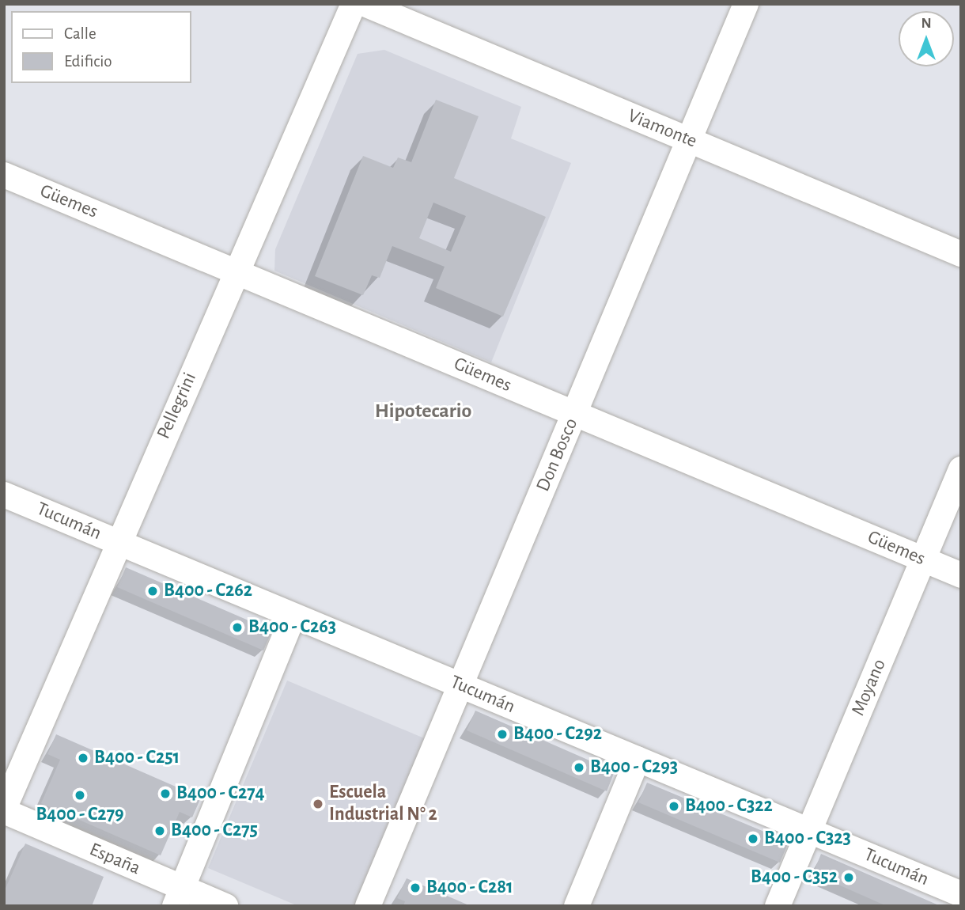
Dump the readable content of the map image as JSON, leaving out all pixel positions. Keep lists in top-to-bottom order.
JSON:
{
  "streets": {
    "street": [
      "Viamonte",
      "Güemes",
      "Pellegrini",
      "Don Bosco",
      "Tucumán",
      "Moyano",
      "España"
    ]
  },
  "crossings": [
    ["Viamonte", "Don Bosco"],
    ["Güemes", "Pellegrini"],
    ["Güemes", "Don Bosco"],
    ["Güemes", "Moyano"],
    ["Pellegrini", "Tucumán"],
    ["Pellegrini", "España"],
    ["Don Bosco", "Tucumán"],
    ["Tucumán", "Moyano"]
  ],
  "districts": ["Hipotecario"],
  "places": [
    "B400 - C262",
    "B400 - C263",
    "B400 - C292",
    "B400 - C251",
    "B400 - C293",
    "B400 - C274",
    "B400 - C279",
    "Escuela Industrial N° 2",
    "B400 - C322",
    "B400 - C275",
    "B400 - C323",
    "B400 - C352",
    "B400 - C281"
  ],
  "legend": ["Calle", "Edificio"],
  "north": "top"
}
